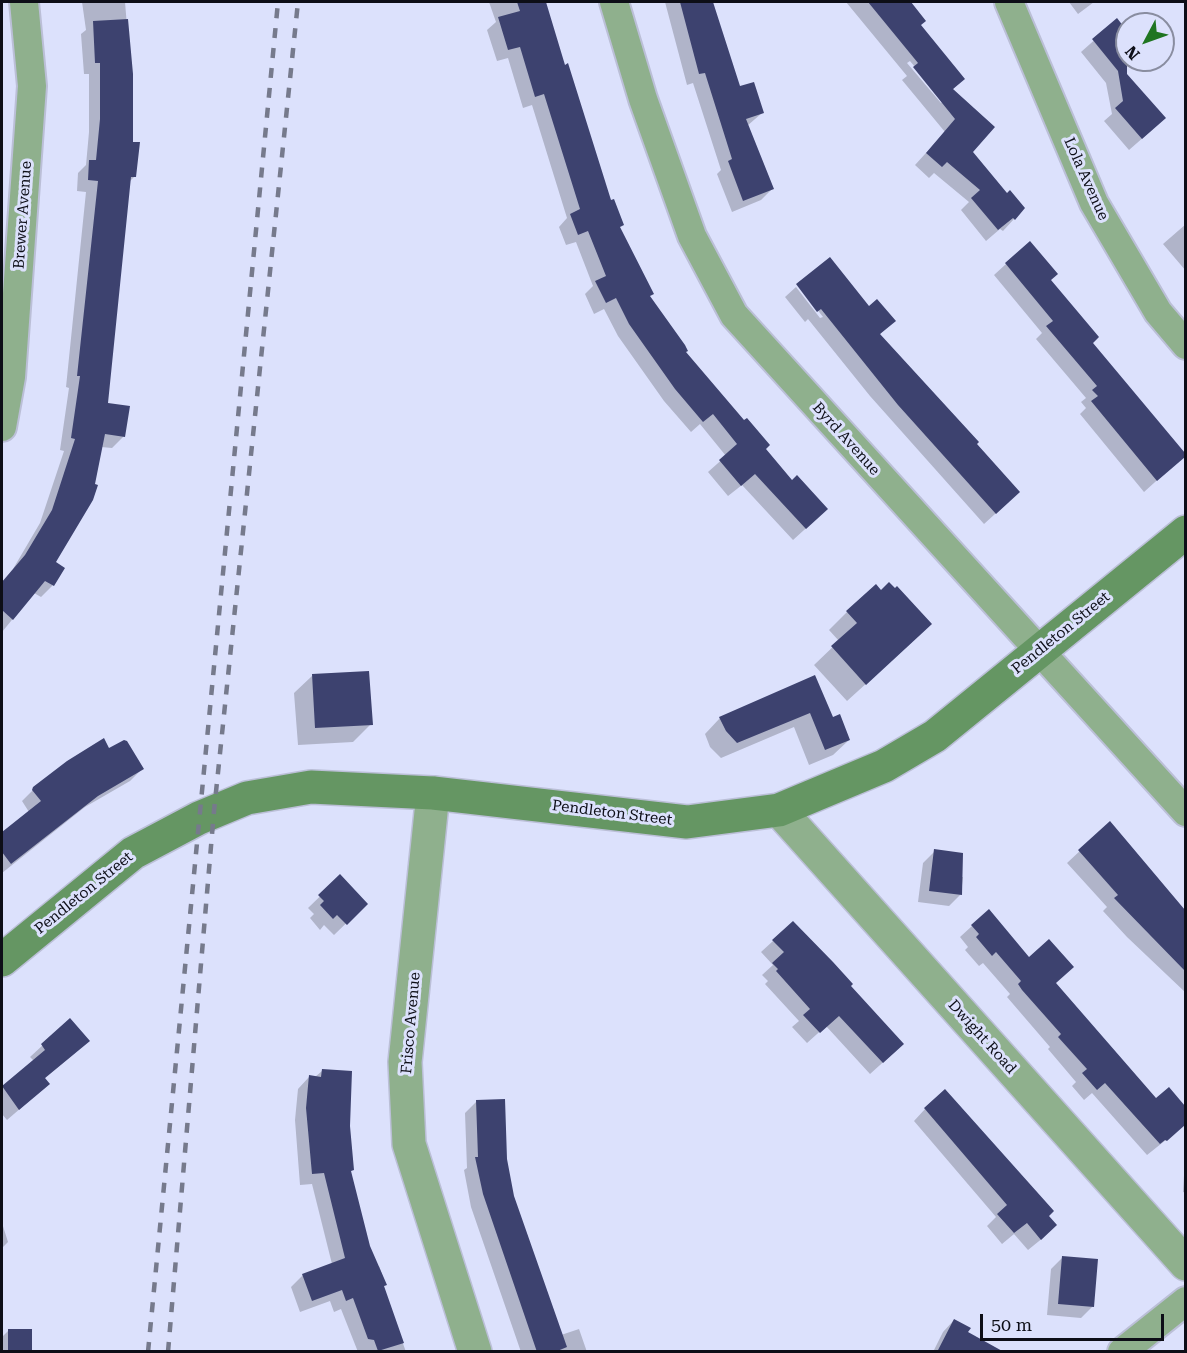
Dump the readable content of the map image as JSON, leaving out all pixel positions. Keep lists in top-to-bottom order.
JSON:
{
  "streets": {
    "main road": ["Pendleton Street"],
    "street": [
      "Lola Avenue",
      "Brewer Avenue",
      "Byrd Avenue",
      "Frisco Avenue",
      "Dwight Road"
    ]
  },
  "crossings": [
    ["Byrd Avenue", "Pendleton Street"],
    ["Pendleton Street", "Frisco Avenue"],
    ["Pendleton Street", "Dwight Road"]
  ],
  "scale_bar": "50 m",
  "north": "bottom left"
}
